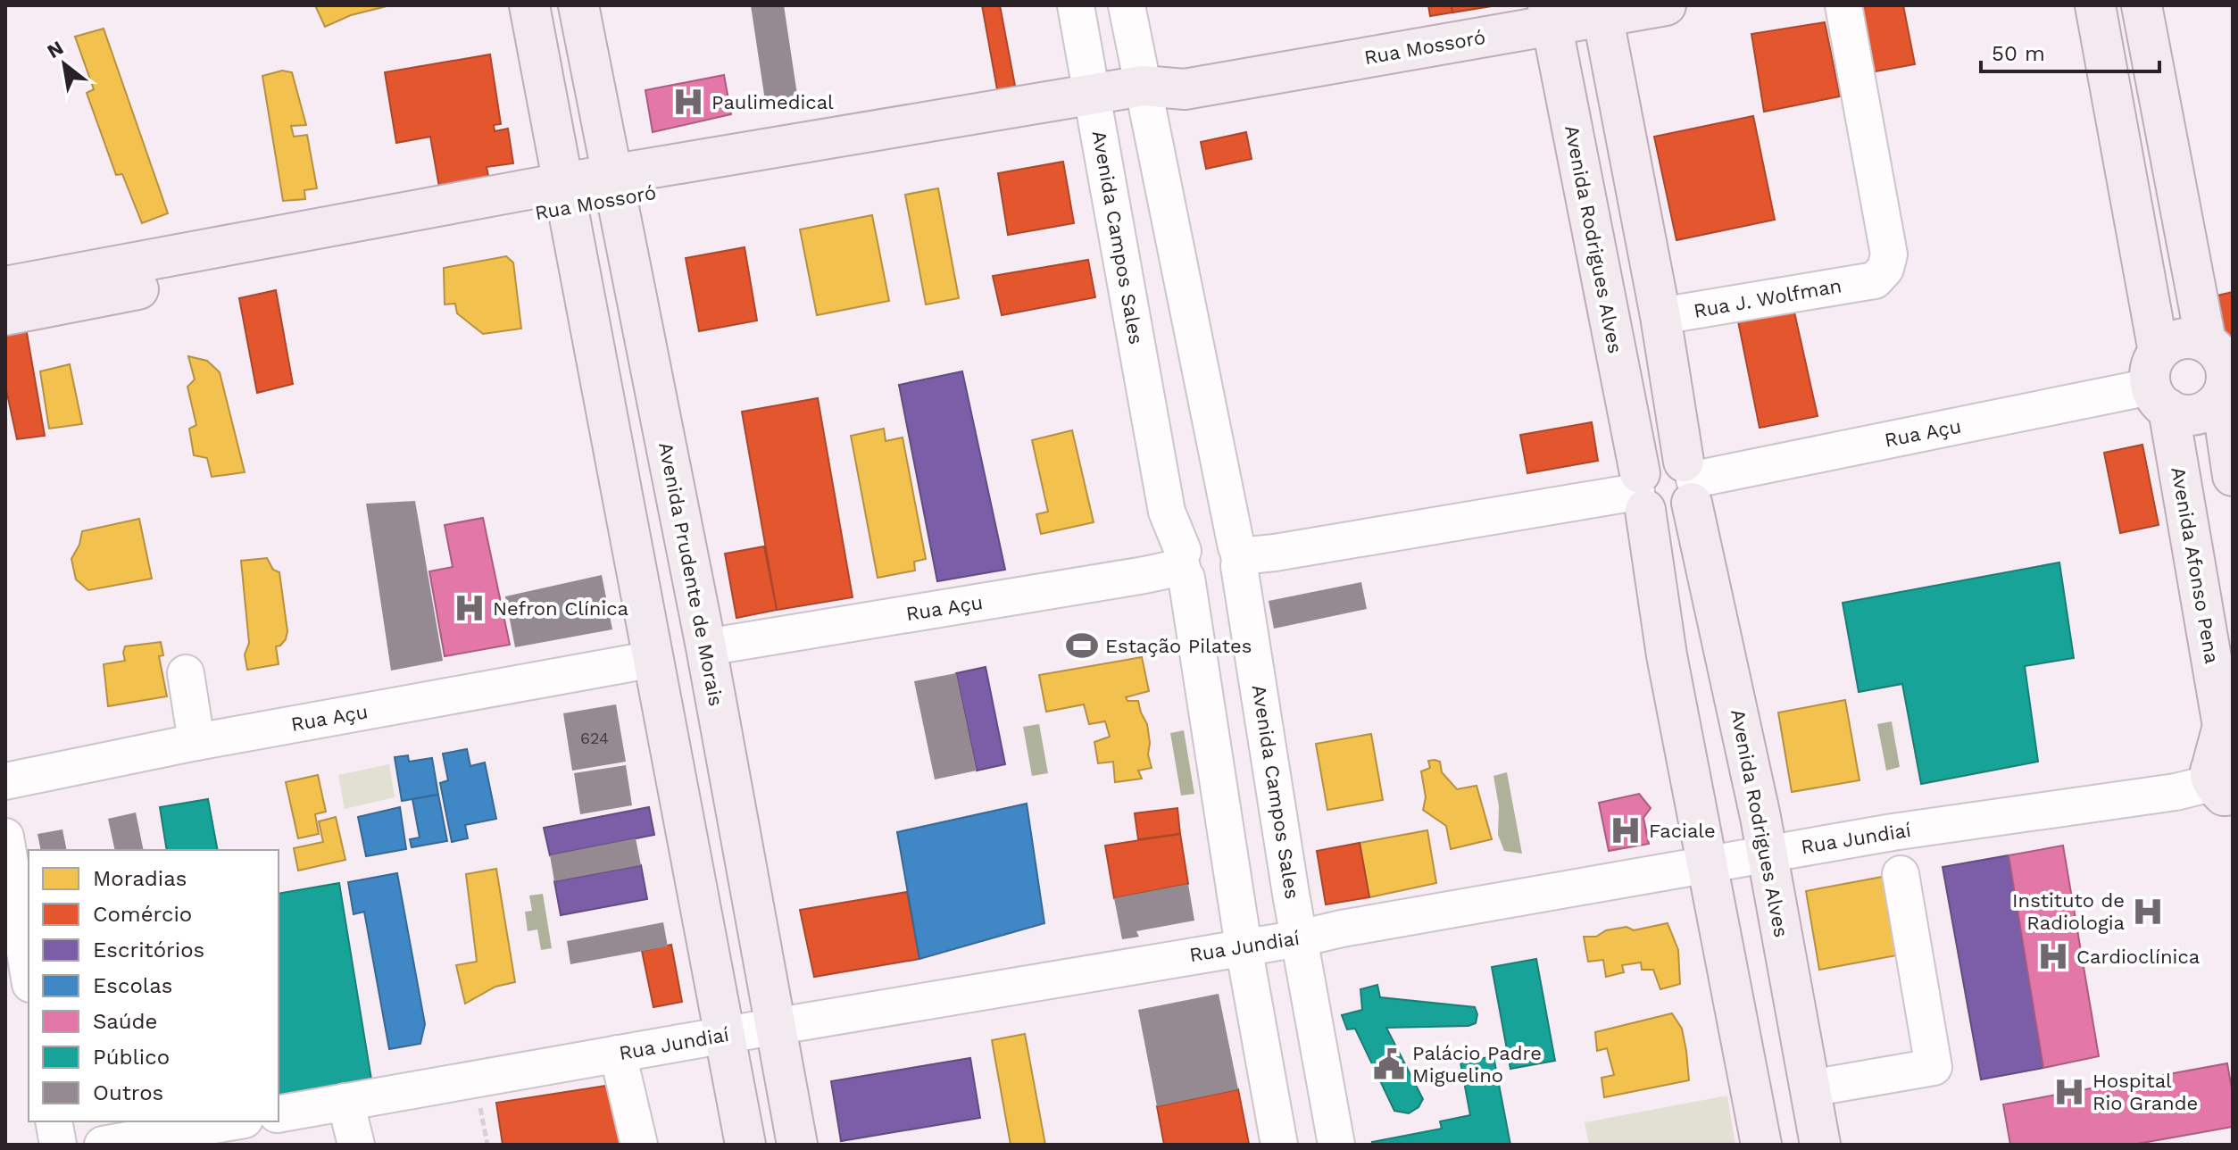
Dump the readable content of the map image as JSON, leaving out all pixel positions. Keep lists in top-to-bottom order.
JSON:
{
  "streets": {
    "main road": [
      "Rua Mossoró",
      "Avenida Rodrigues Alves",
      "Avenida Afonso Pena",
      "Avenida Prudente de Morais"
    ],
    "street": [
      "Avenida Campos Sales",
      "Rua J. Wolfman",
      "Rua Açu",
      "Rua Jundiaí"
    ]
  },
  "crossings": [
    ["Rua Mossoró", "Avenida Campos Sales"],
    ["Rua Mossoró", "Avenida Rodrigues Alves"],
    ["Rua Mossoró", "Avenida Prudente de Morais"],
    ["Avenida Campos Sales", "Rua Açu"],
    ["Avenida Campos Sales", "Rua Jundiaí"],
    ["Avenida Rodrigues Alves", "Rua J. Wolfman"],
    ["Avenida Rodrigues Alves", "Rua Açu"],
    ["Avenida Rodrigues Alves", "Rua Jundiaí"],
    ["Rua Açu", "Avenida Afonso Pena"],
    ["Rua Açu", "Avenida Prudente de Morais"],
    ["Avenida Afonso Pena", "Rua Jundiaí"],
    ["Avenida Prudente de Morais", "Rua Jundiaí"]
  ],
  "places": {
    "hospital": [
      "Paulimedical",
      "Nefron Clínica",
      "Faciale",
      "Instituto de Radiologia",
      "Cardioclínica",
      "Hospital Rio Grande"
    ],
    "sports": ["Estação Pilates"],
    "public building": ["Palácio Padre Miguelino"]
  },
  "house_numbers": ["624"],
  "legend": [
    "Moradias",
    "Comércio",
    "Escritórios",
    "Escolas",
    "Saúde",
    "Público",
    "Outros"
  ],
  "scale_bar": "50 m",
  "north": "top left"
}
